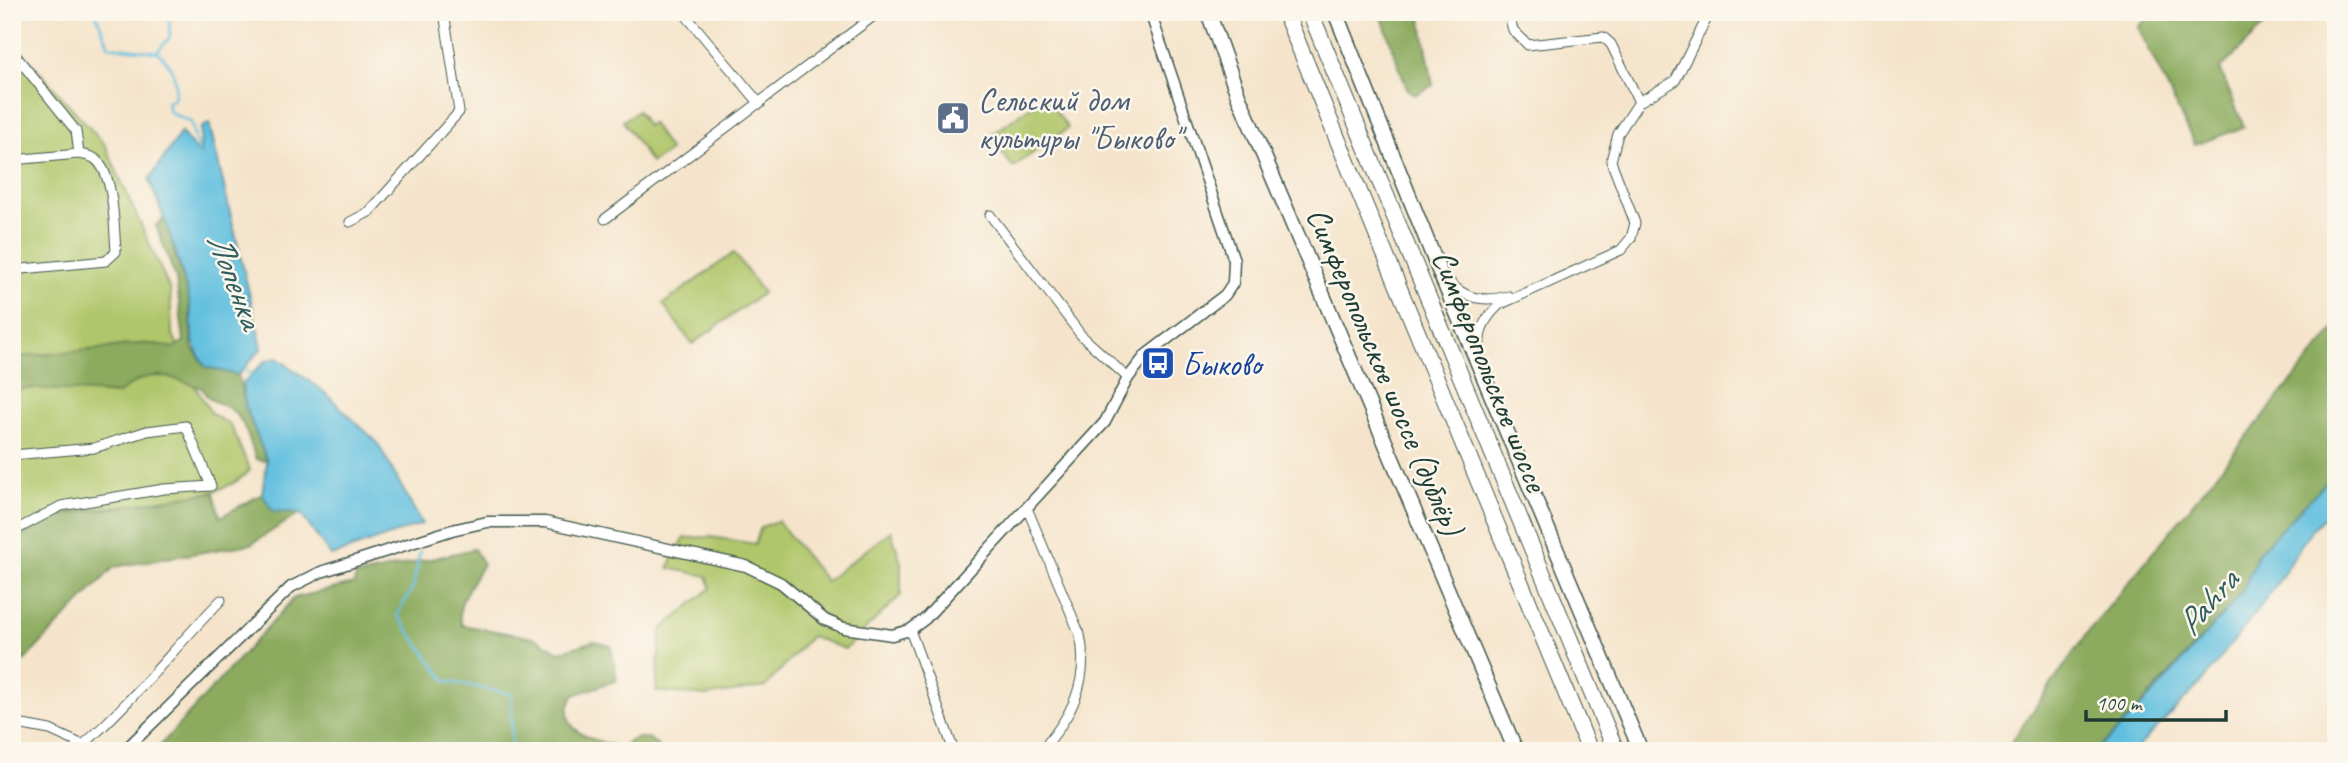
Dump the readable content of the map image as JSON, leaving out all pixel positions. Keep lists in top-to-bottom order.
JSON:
{
  "streets": {
    "highway": ["Симферопольское шоссе"],
    "main road": ["Симферопольское шоссе (дублёр)"]
  },
  "water": ["Лопенка", "Pahra"],
  "places": {
    "public building": ["Сельский дом культуры \"Быково\""],
    "bus stop": ["Быково"]
  },
  "scale_bar": "100 m"
}
